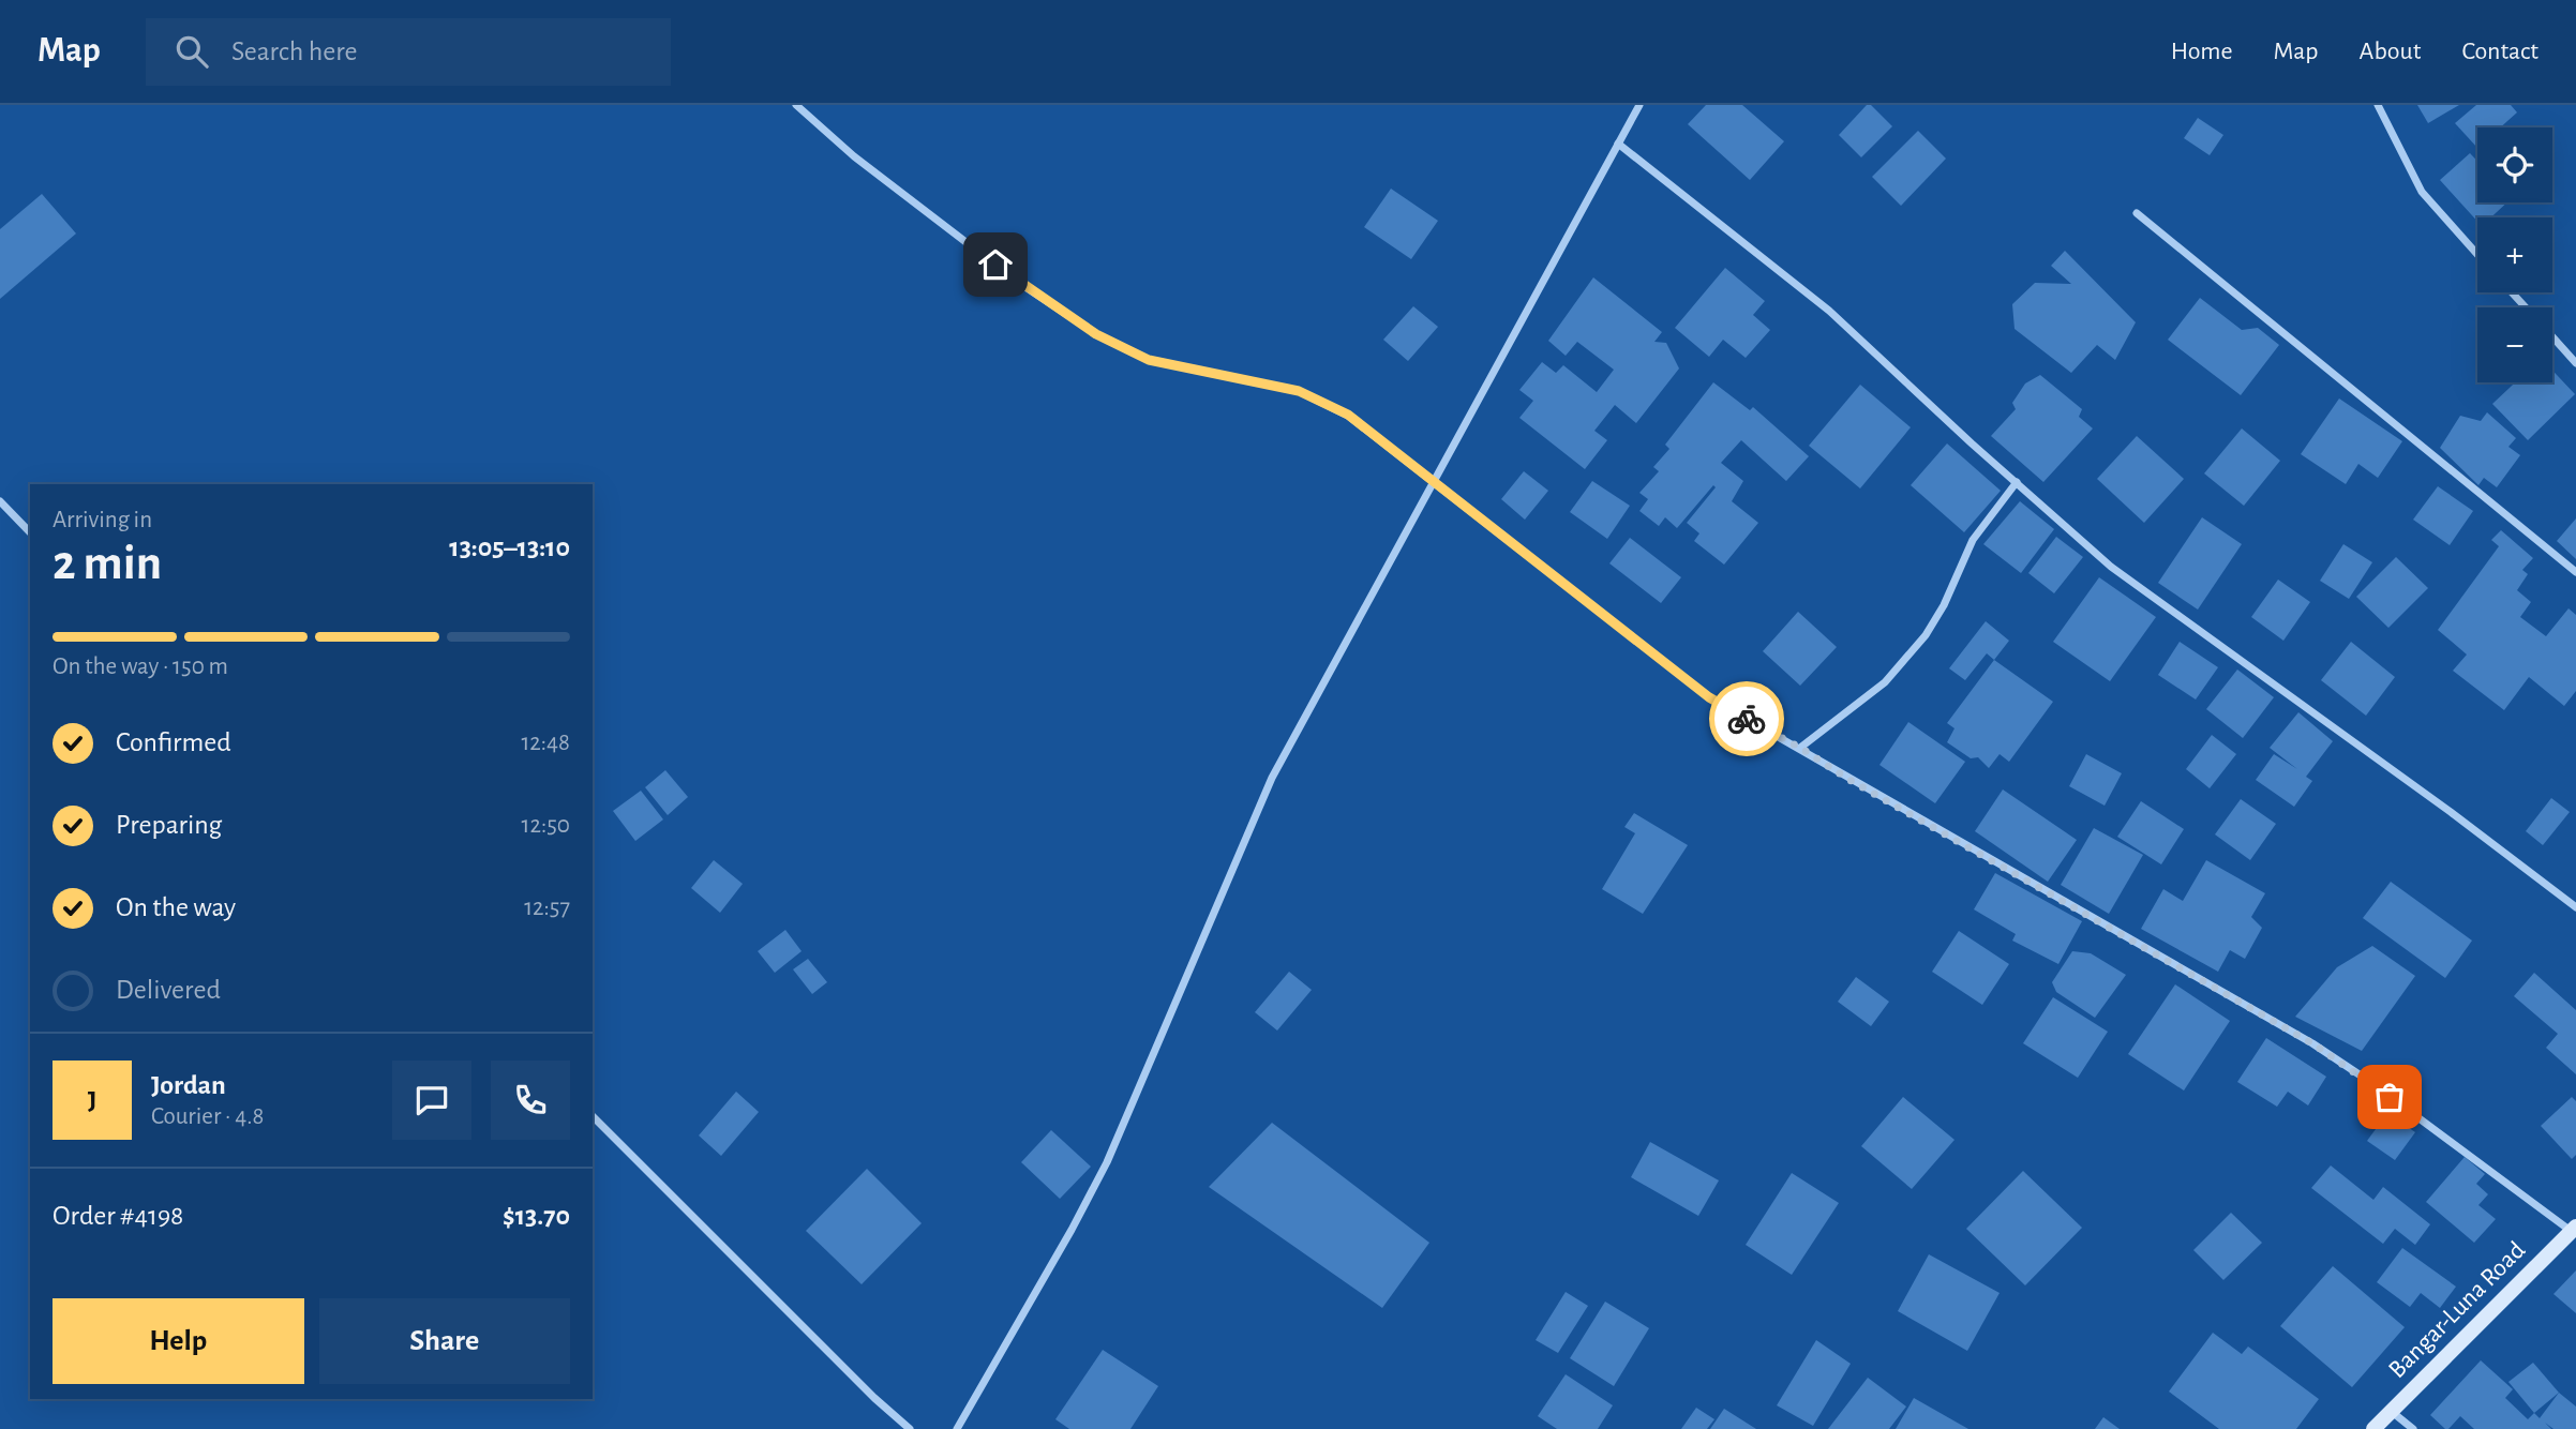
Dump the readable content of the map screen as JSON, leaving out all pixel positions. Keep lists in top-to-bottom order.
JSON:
{
  "streets": {
    "main road": ["Bangar-Luna Road"]
  },
  "page": {
    "header": "Map",
    "search": "Search here",
    "nav": [
      "Home",
      "Map",
      "About",
      "Contact"
    ],
    "map_buttons": ["+", "−"],
    "heading": ["2 min", "Arriving in", "13:05–13:10"],
    "panel": [
      "Jordan",
      "Courier · 4.8",
      "Order #4198",
      "$13.70"
    ],
    "bar": "On the way · 150 m",
    "list": [
      ["Confirmed", "12:48"],
      ["Preparing", "12:50"],
      ["On the way", "12:57"],
      "Delivered"
    ],
    "round": "J",
    "buttons": ["Help", "Share"]
  }
}
